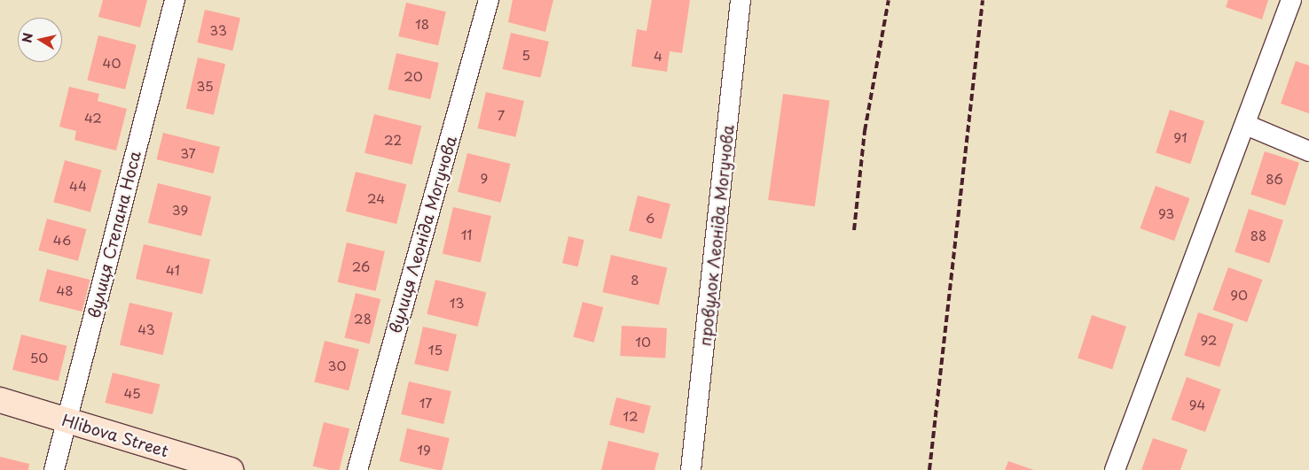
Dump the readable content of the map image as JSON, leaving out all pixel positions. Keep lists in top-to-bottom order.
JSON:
{
  "streets": {
    "main road": ["Hlibova Street"],
    "street": ["вулиця Степана Носа", "вулиця Леоніда Могучова", "провулок Леоніда Могучова"]
  },
  "crossings": [
    ["вулиця Степана Носа", "Hlibova Street"]
  ],
  "house_numbers": [
    "18",
    "33",
    "5",
    "4",
    "40",
    "20",
    "35",
    "7",
    "42",
    "91",
    "22",
    "37",
    "9",
    "86",
    "44",
    "24",
    "39",
    "93",
    "6",
    "11",
    "88",
    "46",
    "26",
    "41",
    "8",
    "48",
    "90",
    "13",
    "28",
    "43",
    "92",
    "10",
    "15",
    "50",
    "30",
    "45",
    "17",
    "94",
    "12",
    "19"
  ],
  "north": "left"
}
